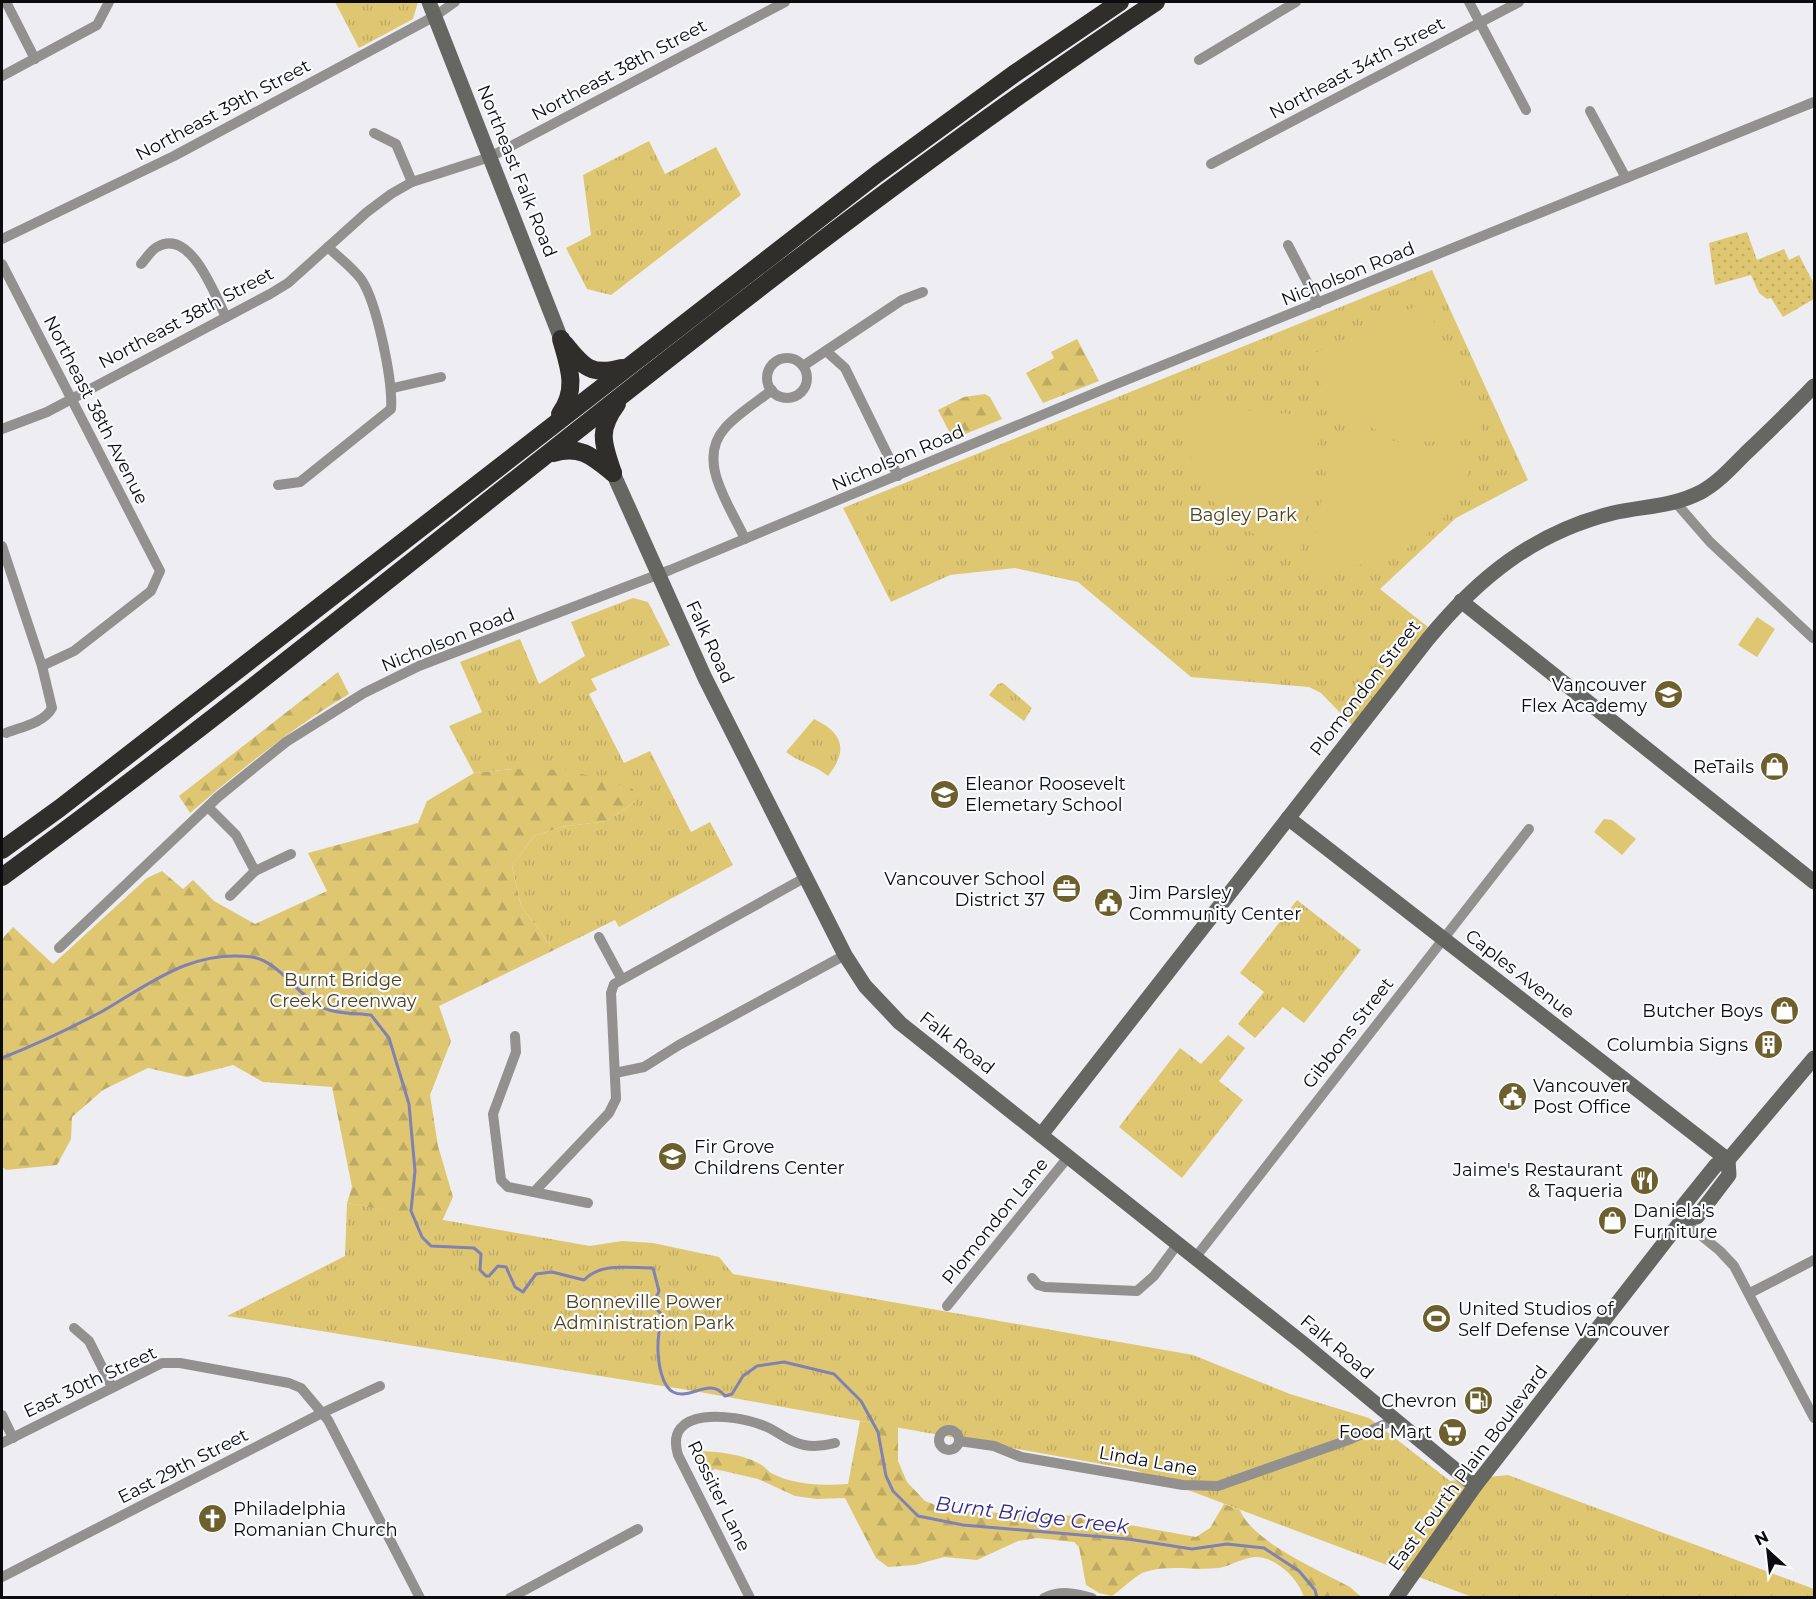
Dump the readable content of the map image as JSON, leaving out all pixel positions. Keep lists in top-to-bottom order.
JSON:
{
  "streets": {
    "street": [
      "Northeast 34th Street",
      "Northeast 38th Street",
      "Northeast 39th Street",
      "Northeast Falk Road",
      "Nicholson Road",
      "Northeast 38th Avenue",
      "Falk Road",
      "Plomondon Street",
      "Caples Avenue",
      "Gibbons Street",
      "Plomondon Lane",
      "East 30th Street",
      "Linda Lane",
      "East 29th Street",
      "East Fourth Plain Boulevard",
      "Rossiter Lane"
    ]
  },
  "crossings": [
    ["Northeast 38th Street", "Northeast Falk Road"],
    ["Northeast 38th Street", "Northeast 38th Avenue"],
    ["Northeast 39th Street", "Northeast Falk Road"],
    ["Nicholson Road", "Falk Road"],
    ["Falk Road", "Plomondon Street"],
    ["Falk Road", "Gibbons Street"],
    ["Falk Road", "Plomondon Lane"],
    ["Falk Road", "Linda Lane"],
    ["Falk Road", "East Fourth Plain Boulevard"],
    ["Plomondon Street", "Caples Avenue"],
    ["Caples Avenue", "Gibbons Street"],
    ["Caples Avenue", "East Fourth Plain Boulevard"],
    ["East 30th Street", "East 29th Street"]
  ],
  "water": ["Burnt Bridge Creek"],
  "parks": ["Bagley Park", "Burnt Bridge Creek Greenway", "Bonneville Power Administration Park"],
  "places": {
    "school or university": ["Vancouver Flex Academy", "Eleanor Roosevelt Elemetary School", "Fir Grove Childrens Center"],
    "shop": ["ReTails", "Butcher Boys", "Daniela's Furniture"],
    "office": ["Vancouver School District 37"],
    "public building": ["Jim Parsley Community Center", "Vancouver Post Office"],
    "building": ["Columbia Signs"],
    "restaurant": ["Jaime's Restaurant & Taqueria"],
    "sports": ["United Studios of Self Defense Vancouver"],
    "fuel station": ["Chevron"],
    "supermarket": ["Food Mart"],
    "church": ["Philadelphia Romanian Church"]
  },
  "north": "top left"
}
